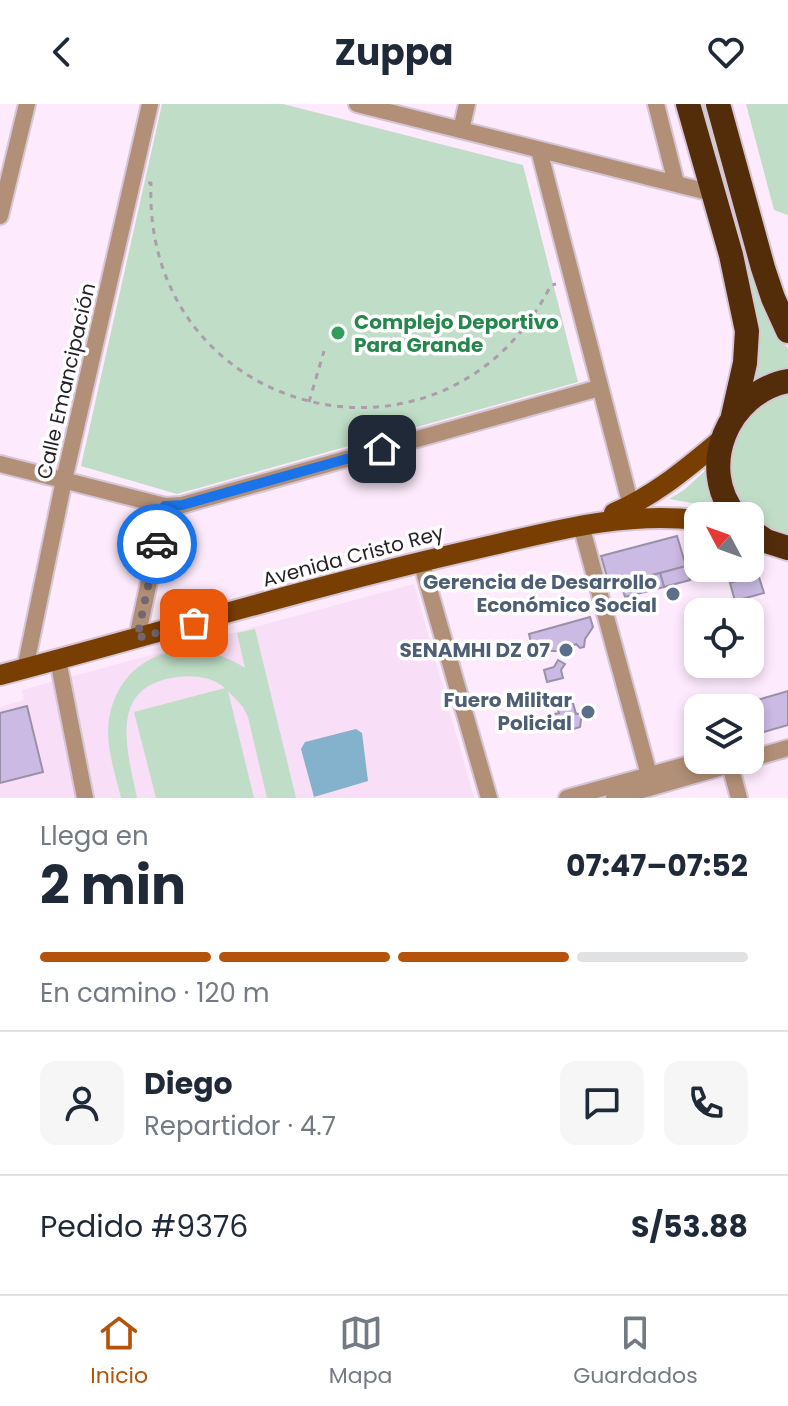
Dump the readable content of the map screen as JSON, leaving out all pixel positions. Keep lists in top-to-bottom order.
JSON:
{
  "streets": {
    "main road": ["Avenida Cristo Rey"],
    "street": ["Calle Emancipación"]
  },
  "crossings": [
    ["Calle Emancipación", "Avenida Cristo Rey"]
  ],
  "places": [
    "Complejo Deportivo Para Grande",
    "Gerencia de Desarrollo Económico Social",
    "SENAMHI DZ 07",
    "Fuero Militar Policial"
  ],
  "north": "top left",
  "page": {
    "header": "Zuppa",
    "heading": ["2 min", "Llega en", "07:47–07:52"],
    "panel": [
      "Diego",
      "Repartidor · 4.7",
      "Pedido #9376",
      "S/53.88"
    ],
    "bar": "En camino · 120 m",
    "tabs": ["Inicio", "Mapa", "Guardados"]
  }
}
